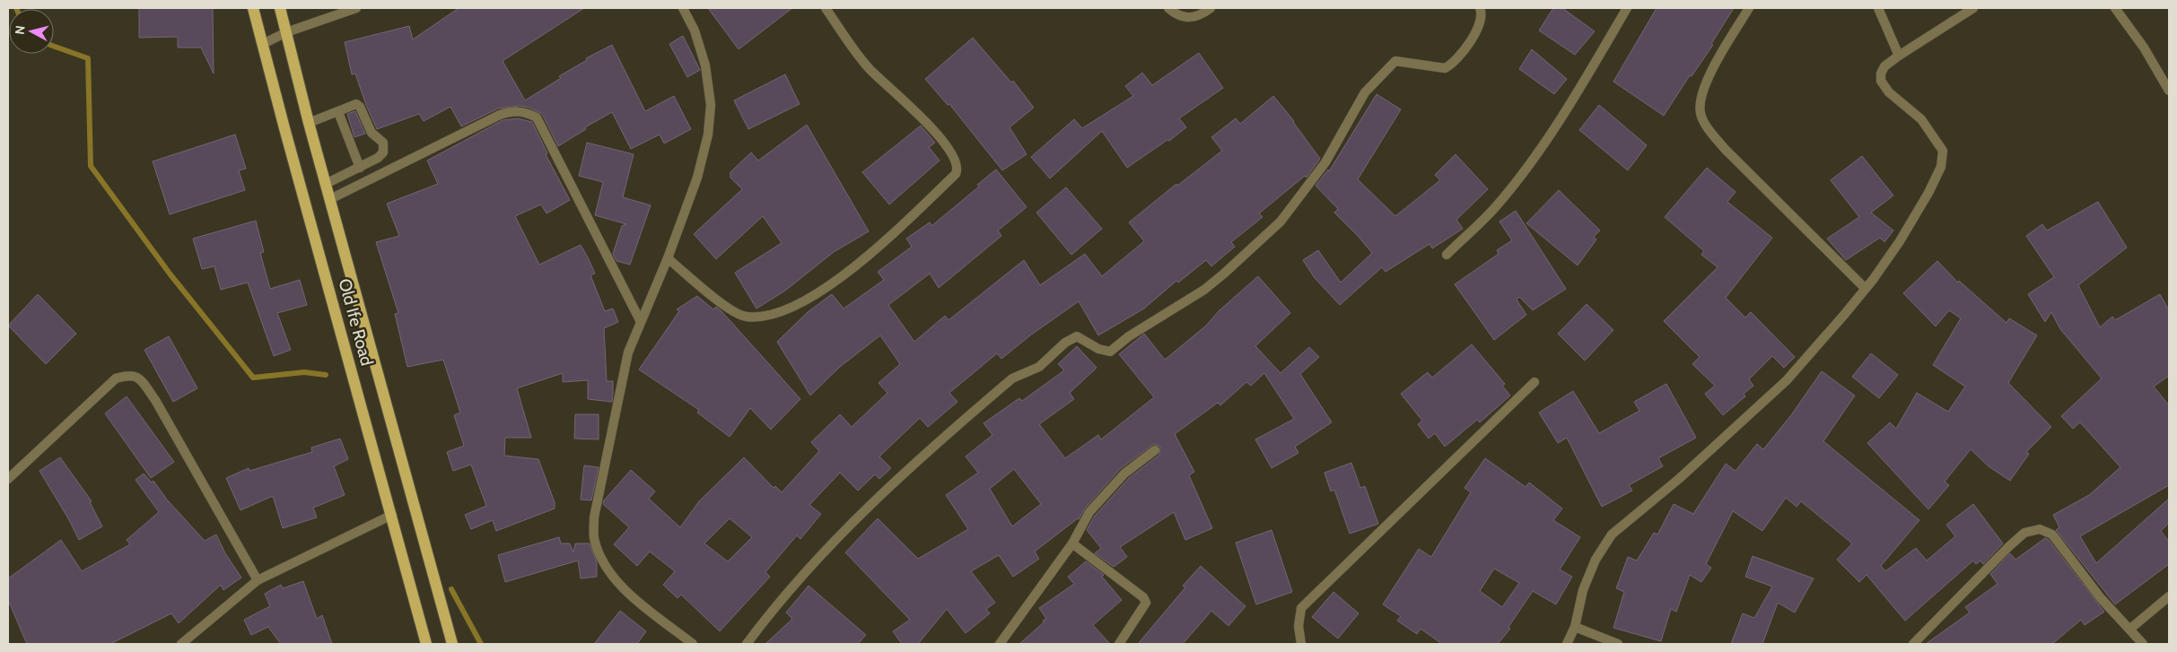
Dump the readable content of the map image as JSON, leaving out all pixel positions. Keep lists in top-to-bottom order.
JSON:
{
  "streets": {
    "main road": ["Old Ife Road"]
  },
  "north": "left"
}
